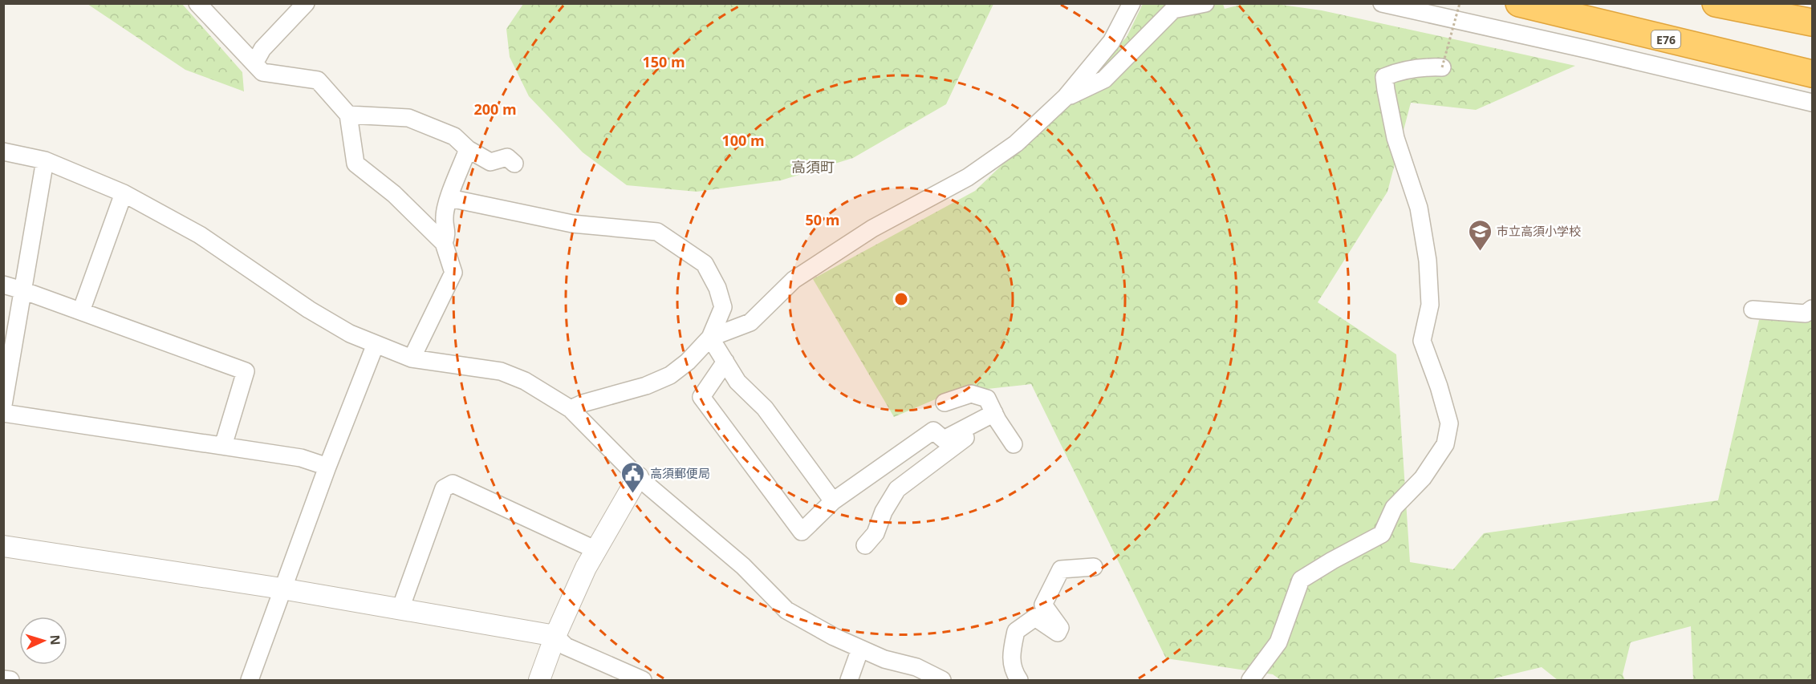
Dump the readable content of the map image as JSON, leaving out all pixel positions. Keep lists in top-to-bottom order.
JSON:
{
  "streets": {
    "highway": ["E76"]
  },
  "districts": ["高須町"],
  "places": {
    "school or university": ["市立高須小学校"],
    "public building": ["高須郵便局"]
  },
  "north": "right",
  "rings": [
    "150 m",
    "200 m",
    "100 m",
    "50 m"
  ]
}
